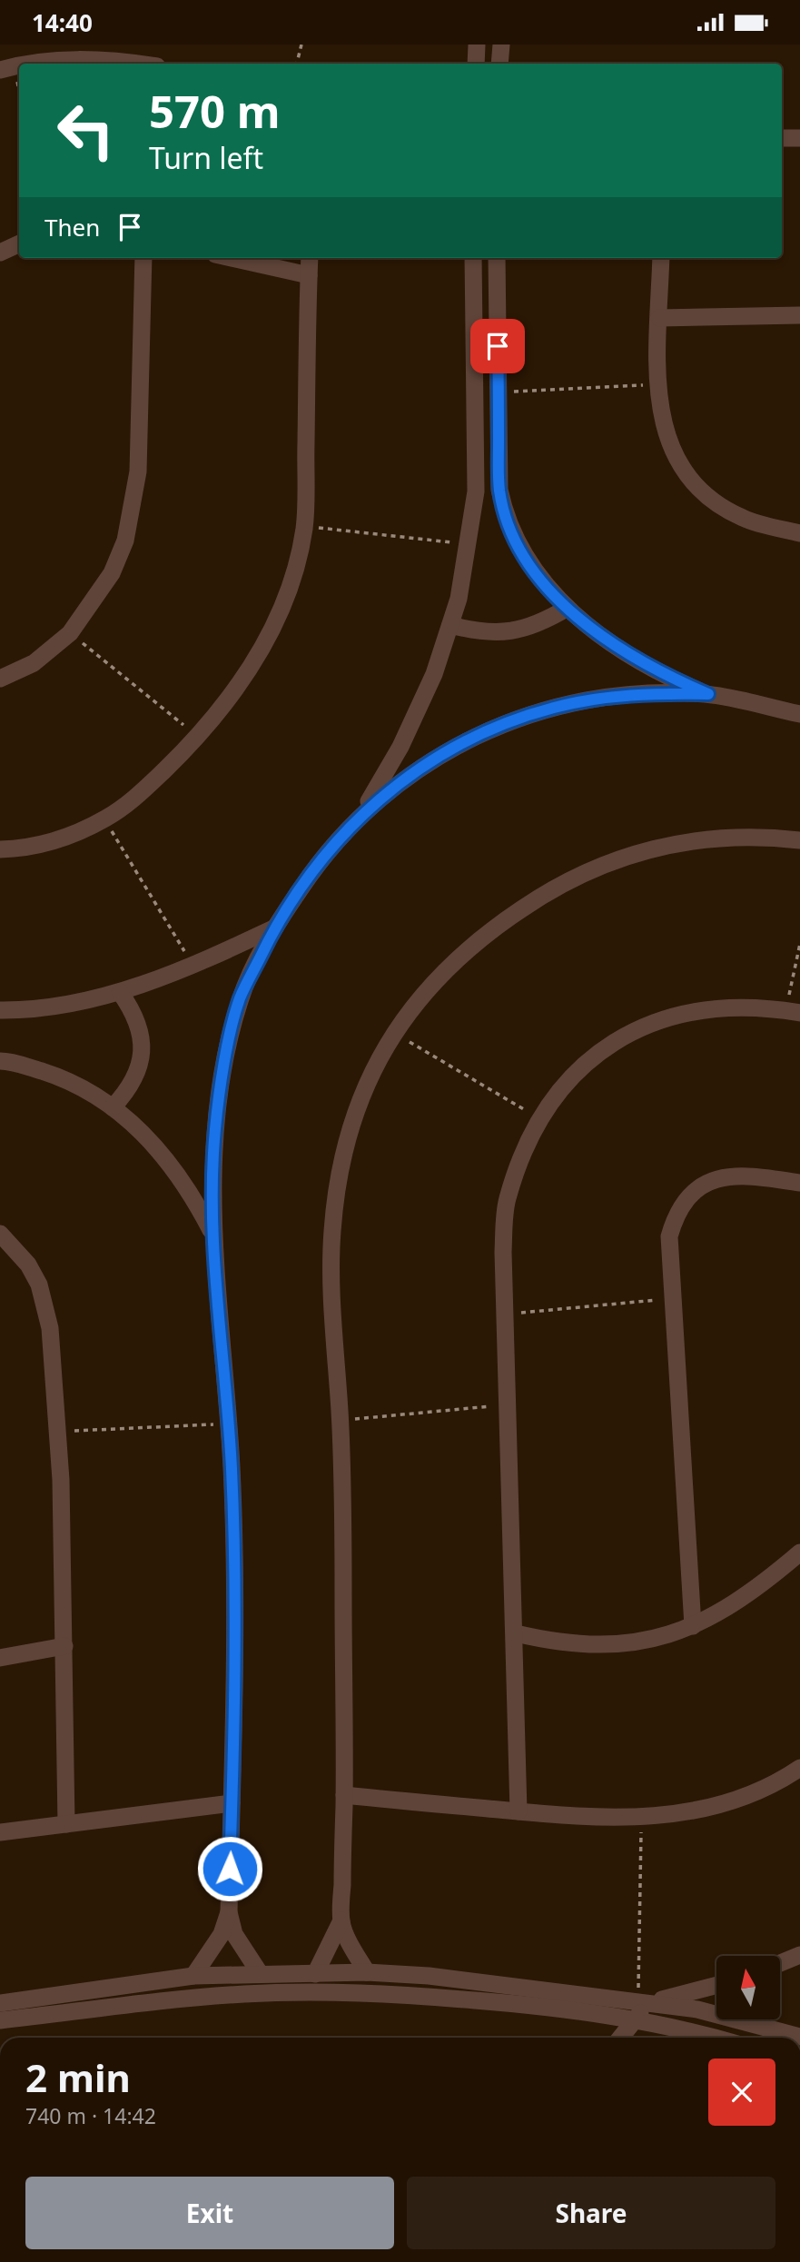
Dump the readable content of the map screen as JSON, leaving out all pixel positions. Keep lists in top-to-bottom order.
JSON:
{
  "north": "top",
  "page": {
    "status": "14:40",
    "turn": ["570 m", "Turn left"],
    "then": "Then",
    "heading": ["2 min", "740 m · 14:42"],
    "buttons": ["Exit", "Share"]
  }
}
